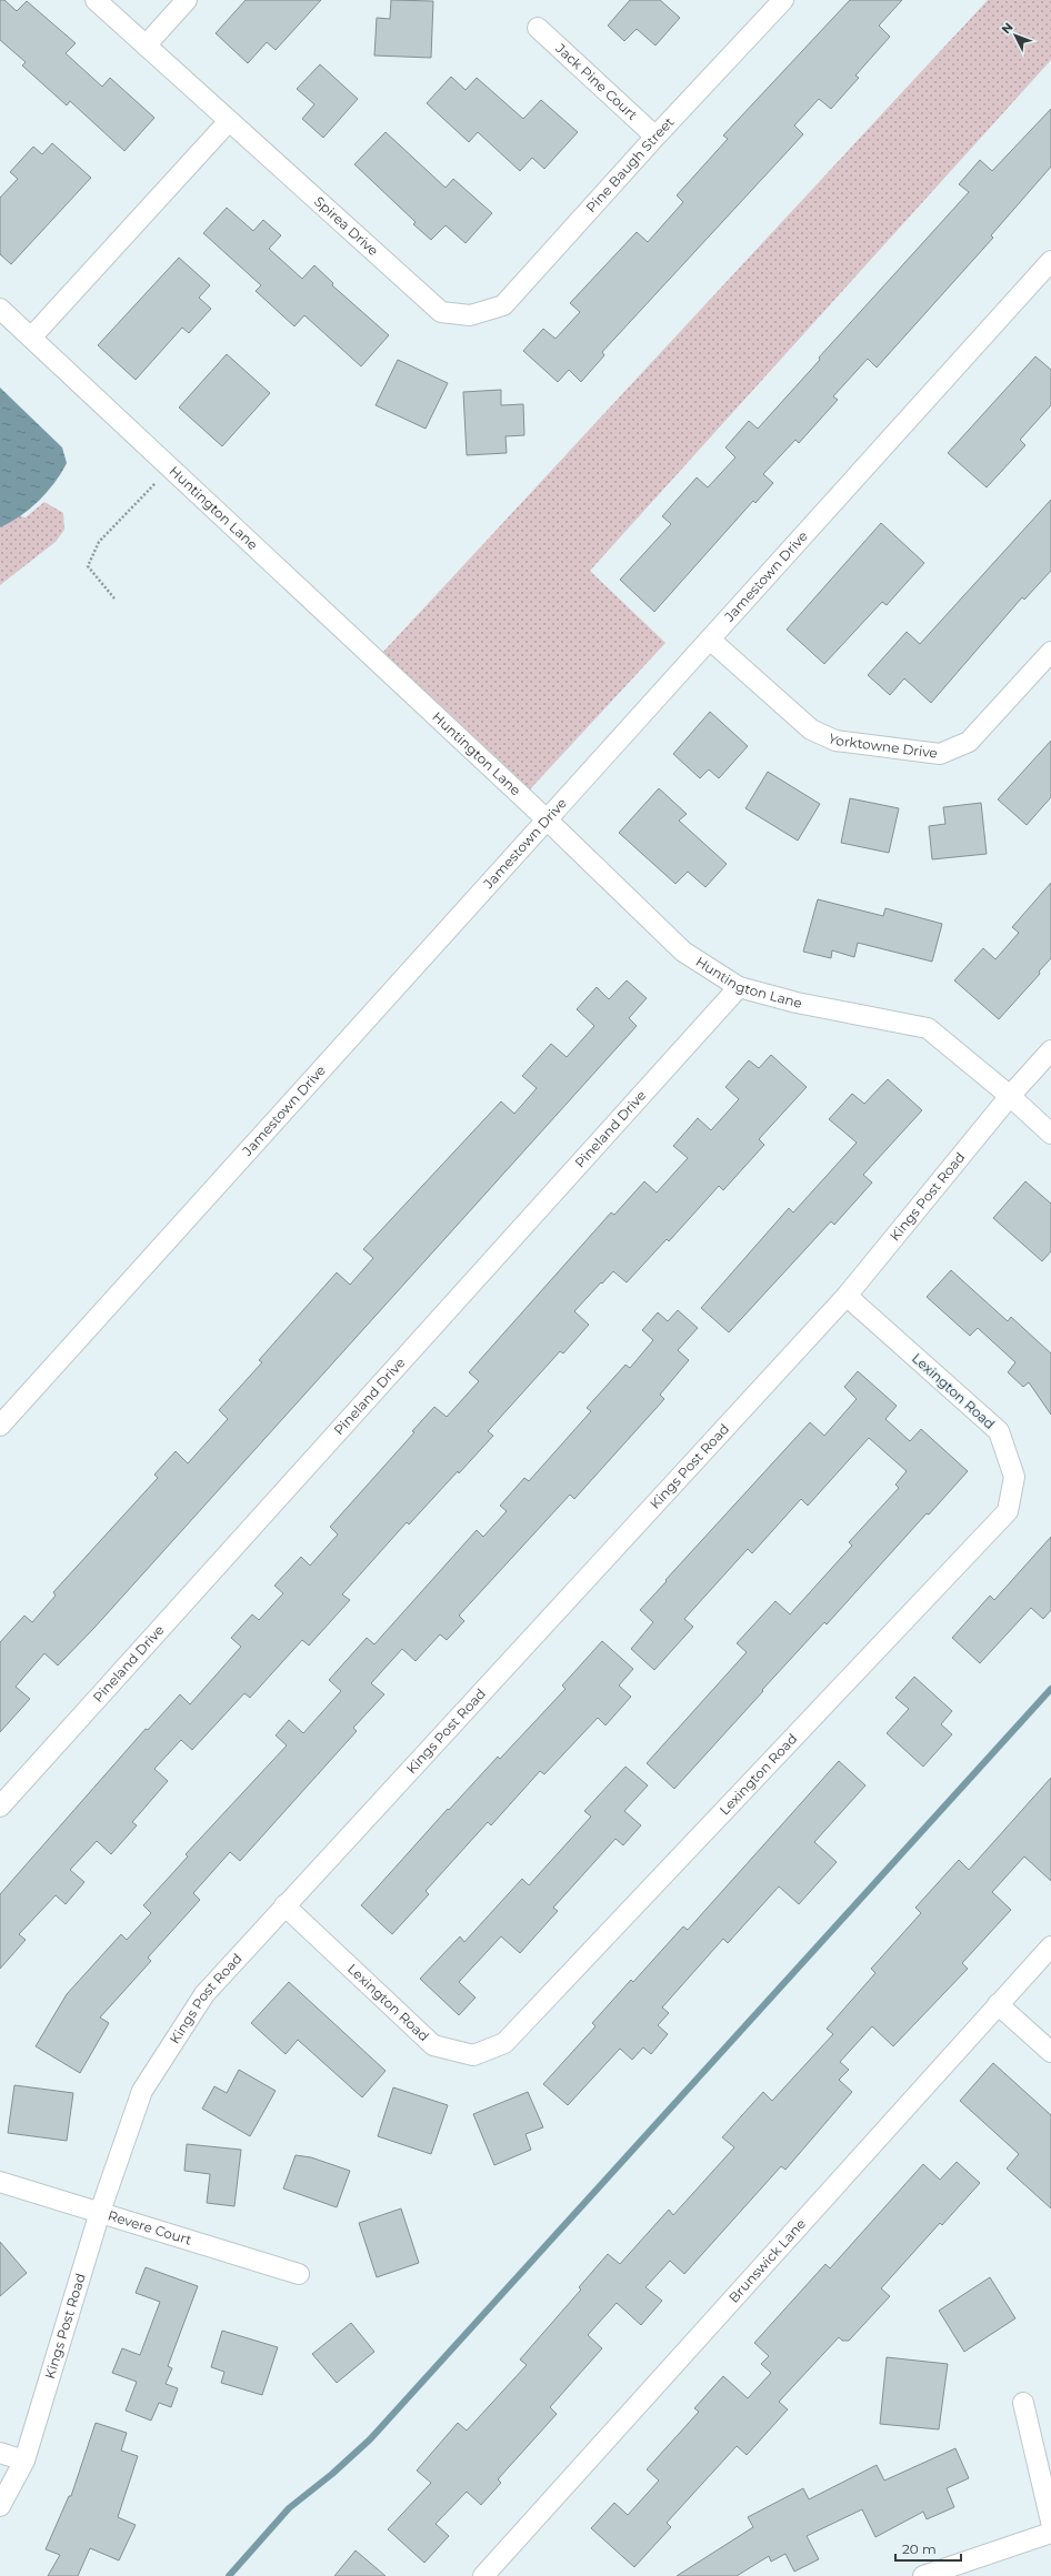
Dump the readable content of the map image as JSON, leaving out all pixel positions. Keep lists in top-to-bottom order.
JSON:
{
  "streets": {
    "street": [
      "Jack Pine Court",
      "Pine Baugh Street",
      "Spirea Drive",
      "Huntington Lane",
      "Jamestown Drive",
      "Yorktowne Drive",
      "Pineland Drive",
      "Kings Post Road",
      "Lexington Road",
      "Revere Court",
      "Brunswick Lane"
    ]
  },
  "crossings": [
    ["Jack Pine Court", "Pine Baugh Street"],
    ["Pine Baugh Street", "Spirea Drive"],
    ["Huntington Lane", "Jamestown Drive"],
    ["Huntington Lane", "Pineland Drive"],
    ["Huntington Lane", "Kings Post Road"],
    ["Jamestown Drive", "Yorktowne Drive"],
    ["Kings Post Road", "Lexington Road"],
    ["Kings Post Road", "Revere Court"]
  ],
  "scale_bar": "20 m",
  "north": "top left"
}
